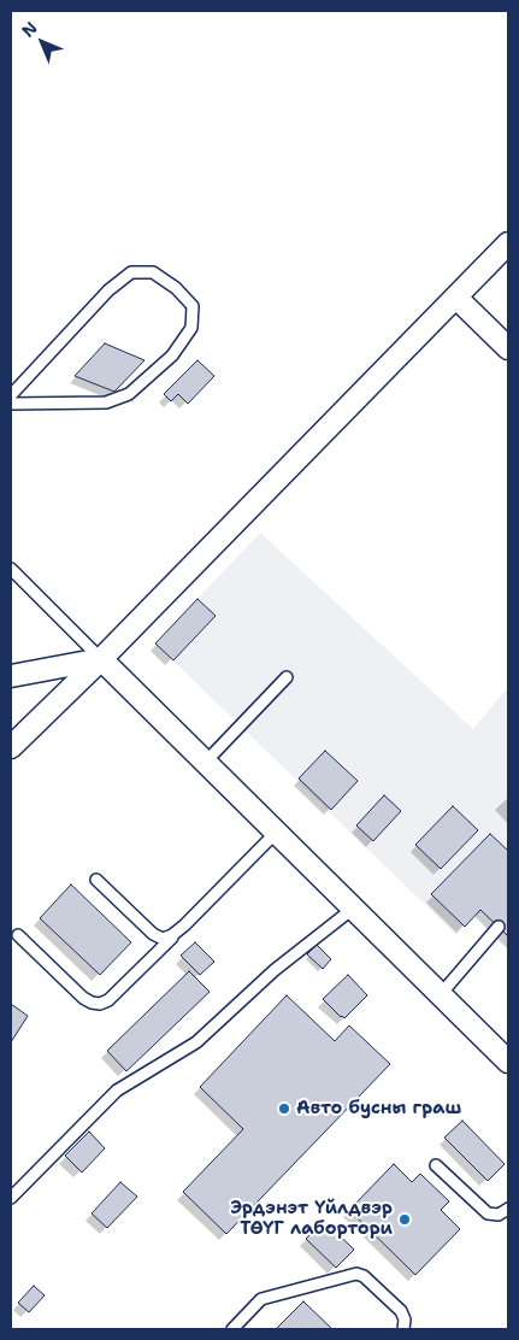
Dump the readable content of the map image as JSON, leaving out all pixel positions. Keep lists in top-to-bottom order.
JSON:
{
  "places": ["Авто бусны граш", "Эрдэнэт Үйлдвэр ТӨҮГ лабортори"],
  "north": "top left"
}
